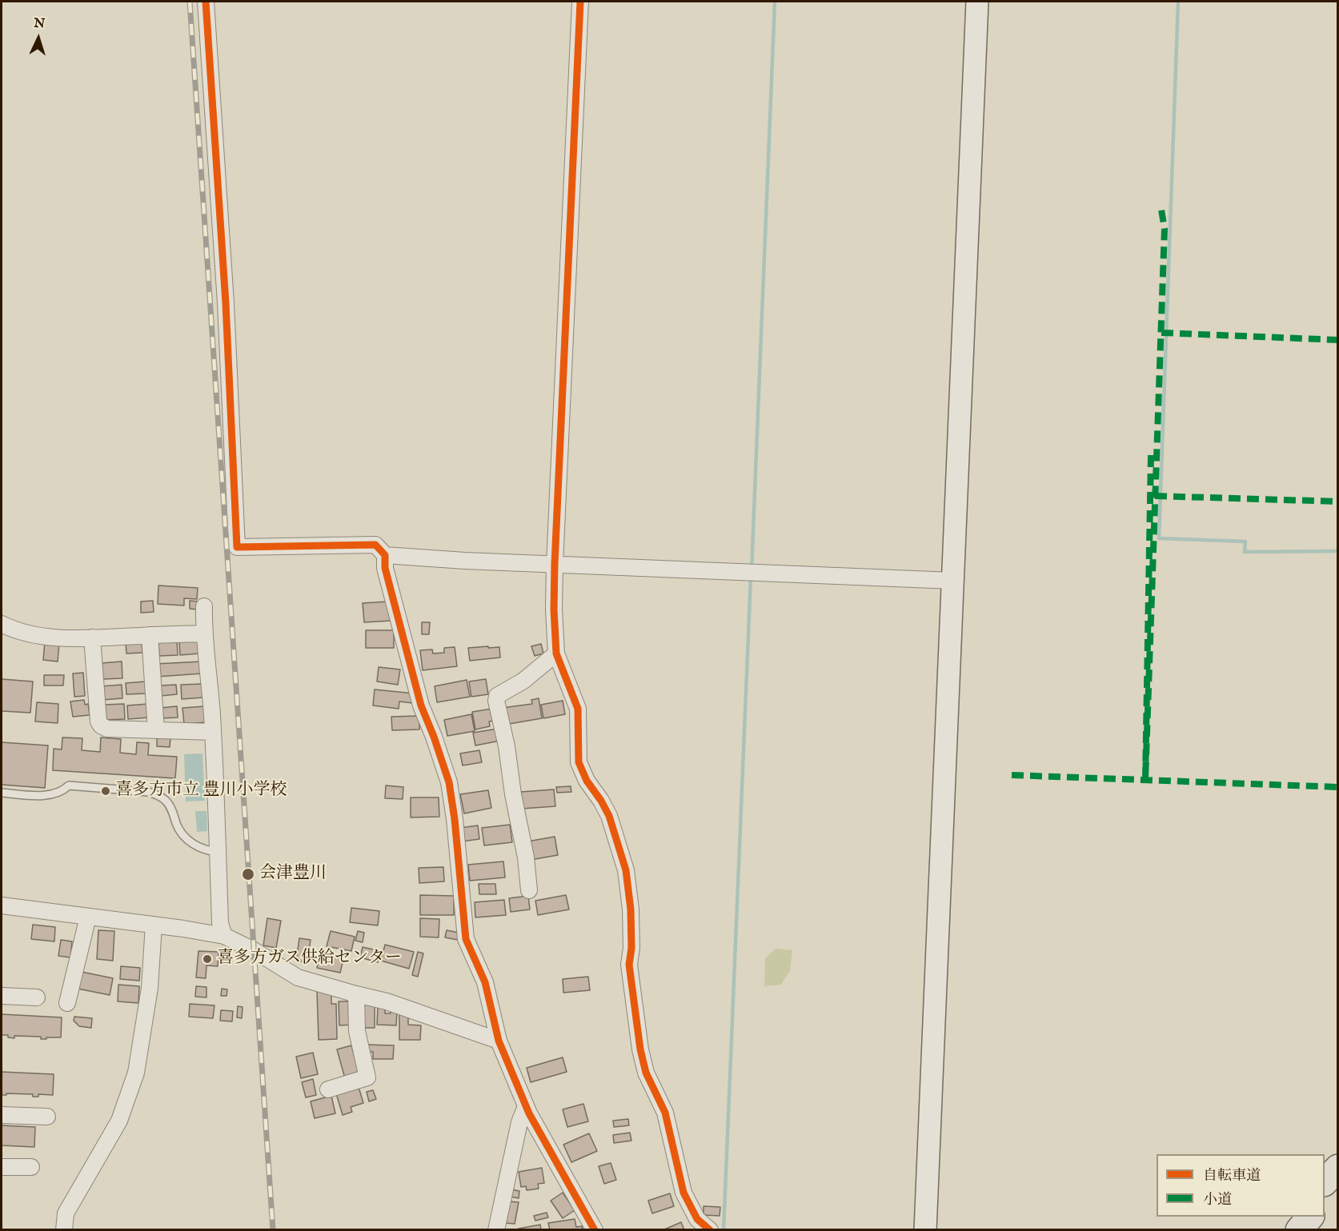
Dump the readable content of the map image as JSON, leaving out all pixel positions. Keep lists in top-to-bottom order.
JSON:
{
  "places": ["喜多方市立 豊川小学校", "会津豊川", "喜多方ガス供給センター"],
  "legend": ["自転車道", "小道"],
  "north": "top"
}
